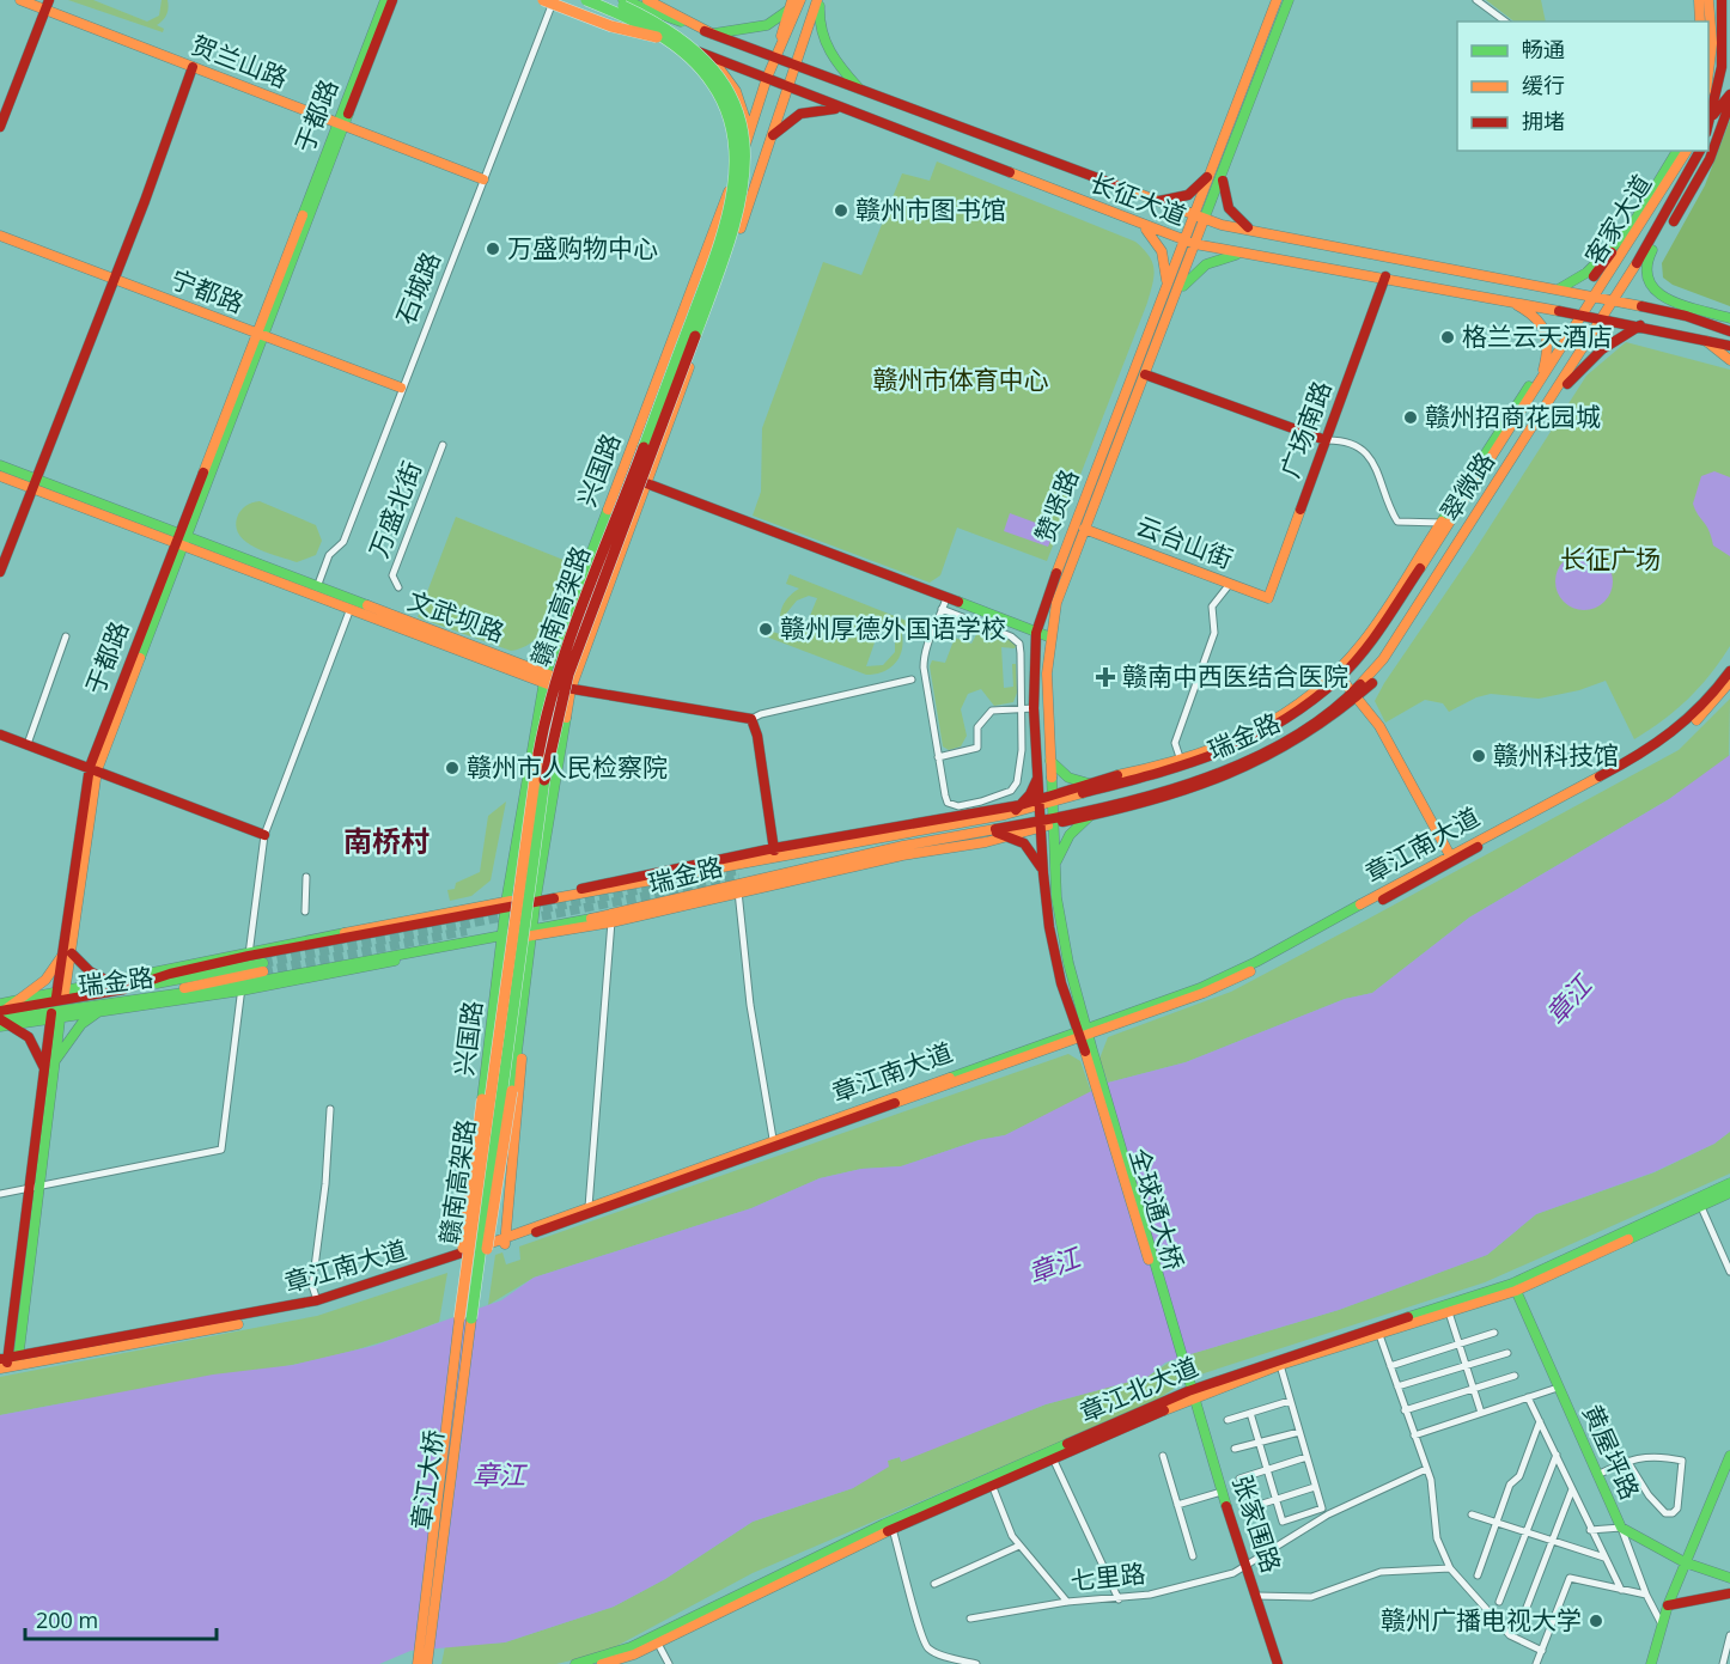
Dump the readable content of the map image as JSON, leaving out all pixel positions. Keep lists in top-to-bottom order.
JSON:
{
  "streets": {
    "main road": [
      "贺兰山路",
      "于都路",
      "长征大道",
      "客家大道",
      "宁都路",
      "广场南路",
      "兴国路",
      "翠微路",
      "赞贤路",
      "云台山街",
      "赣南高架路",
      "文武坝路",
      "瑞金路",
      "章江南大道",
      "全球通大桥",
      "章江北大道",
      "黄屋坪路",
      "章江大桥",
      "张家围路"
    ],
    "street": ["石城路", "万盛北街", "七里路"]
  },
  "crossings": [
    ["贺兰山路", "于都路"],
    ["贺兰山路", "石城路"],
    ["于都路", "宁都路"],
    ["于都路", "文武坝路"],
    ["于都路", "瑞金路"],
    ["于都路", "章江南大道"],
    ["长征大道", "客家大道"],
    ["长征大道", "石城路"],
    ["长征大道", "广场南路"],
    ["长征大道", "兴国路"],
    ["长征大道", "翠微路"],
    ["长征大道", "赞贤路"],
    ["客家大道", "翠微路"],
    ["石城路", "宁都路"],
    ["石城路", "文武坝路"],
    ["广场南路", "云台山街"],
    ["兴国路", "赣南高架路"],
    ["兴国路", "文武坝路"],
    ["兴国路", "瑞金路"],
    ["兴国路", "章江大桥"],
    ["翠微路", "瑞金路"],
    ["赞贤路", "云台山街"],
    ["赞贤路", "瑞金路"],
    ["赞贤路", "章江南大道"],
    ["赞贤路", "全球通大桥"],
    ["赣南高架路", "章江大桥"],
    ["全球通大桥", "章江北大道"],
    ["全球通大桥", "张家围路"],
    ["章江北大道", "黄屋坪路"],
    ["章江北大道", "张家围路"],
    ["张家围路", "七里路"]
  ],
  "districts": ["南桥村"],
  "water": ["章江"],
  "parks": ["赣州市体育中心", "长征广场"],
  "places": {
    "other": [
      "赣州市图书馆",
      "万盛购物中心",
      "格兰云天酒店",
      "赣州招商花园城",
      "赣州厚德外国语学校",
      "赣州科技馆",
      "赣州市人民检察院",
      "赣州广播电视大学"
    ],
    "health": ["赣南中西医结合医院"]
  },
  "legend": ["畅通", "缓行", "拥堵"],
  "scale_bar": "200 m"
}
